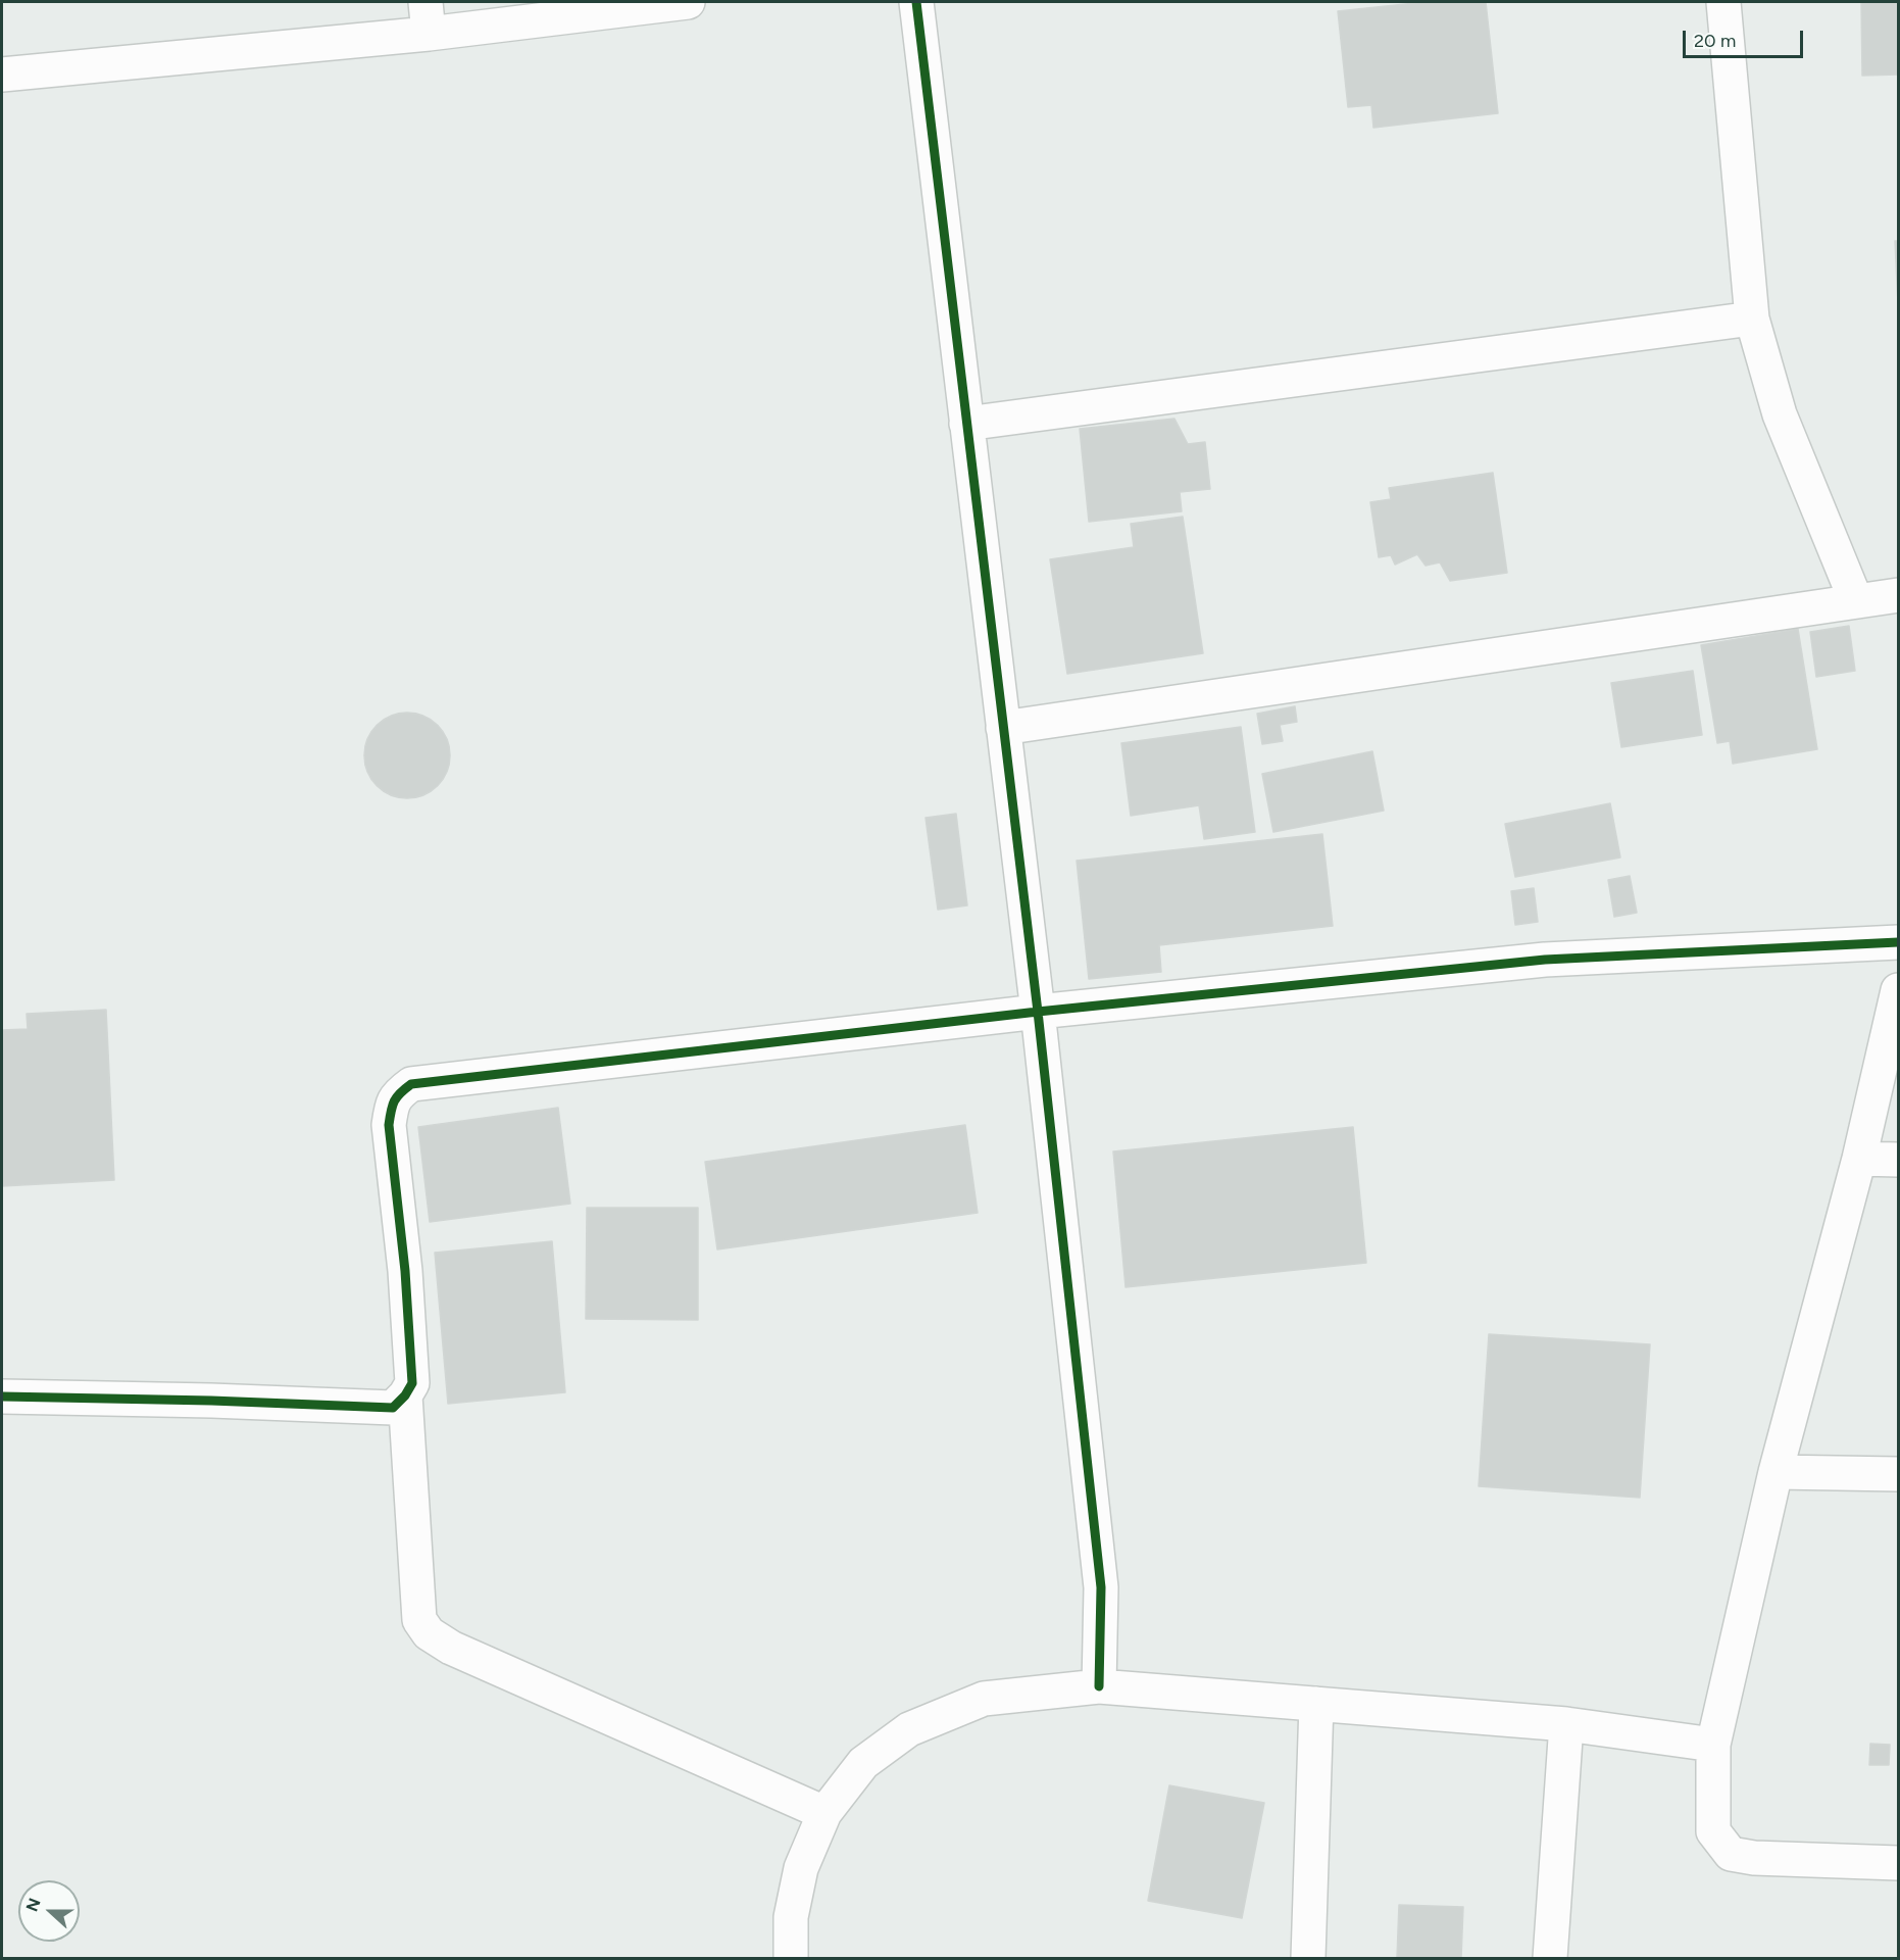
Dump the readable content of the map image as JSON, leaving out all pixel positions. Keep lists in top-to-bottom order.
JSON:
{
  "scale_bar": "20 m",
  "north": "left"
}
